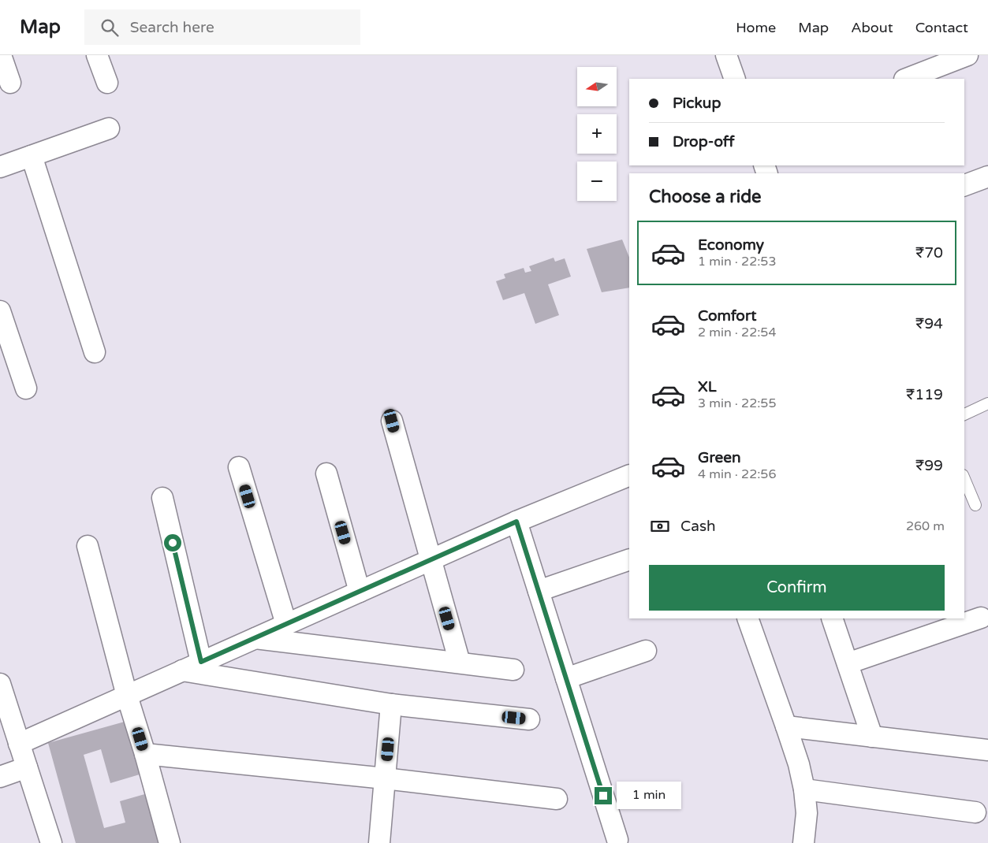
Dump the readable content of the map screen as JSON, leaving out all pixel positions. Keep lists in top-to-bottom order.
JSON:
{
  "north": "left",
  "page": {
    "header": "Map",
    "search": "Search here",
    "nav": [
      "Home",
      "Map",
      "About",
      "Contact"
    ],
    "map_buttons": ["+", "−"],
    "banner": ["Pickup", "Drop-off"],
    "heading": "Choose a ride",
    "list": [
      {
        "name": "Economy",
        "note": "1 min · 22:53",
        "value": "₹70"
      },
      {
        "name": "Comfort",
        "note": "2 min · 22:54",
        "value": "₹94"
      },
      {
        "name": "XL",
        "note": "3 min · 22:55",
        "value": "₹119"
      },
      {
        "name": "Green",
        "note": "4 min · 22:56",
        "value": "₹99"
      }
    ],
    "pay": ["Cash", "260 m"],
    "buttons": "Confirm",
    "bubble": "1 min"
  }
}
